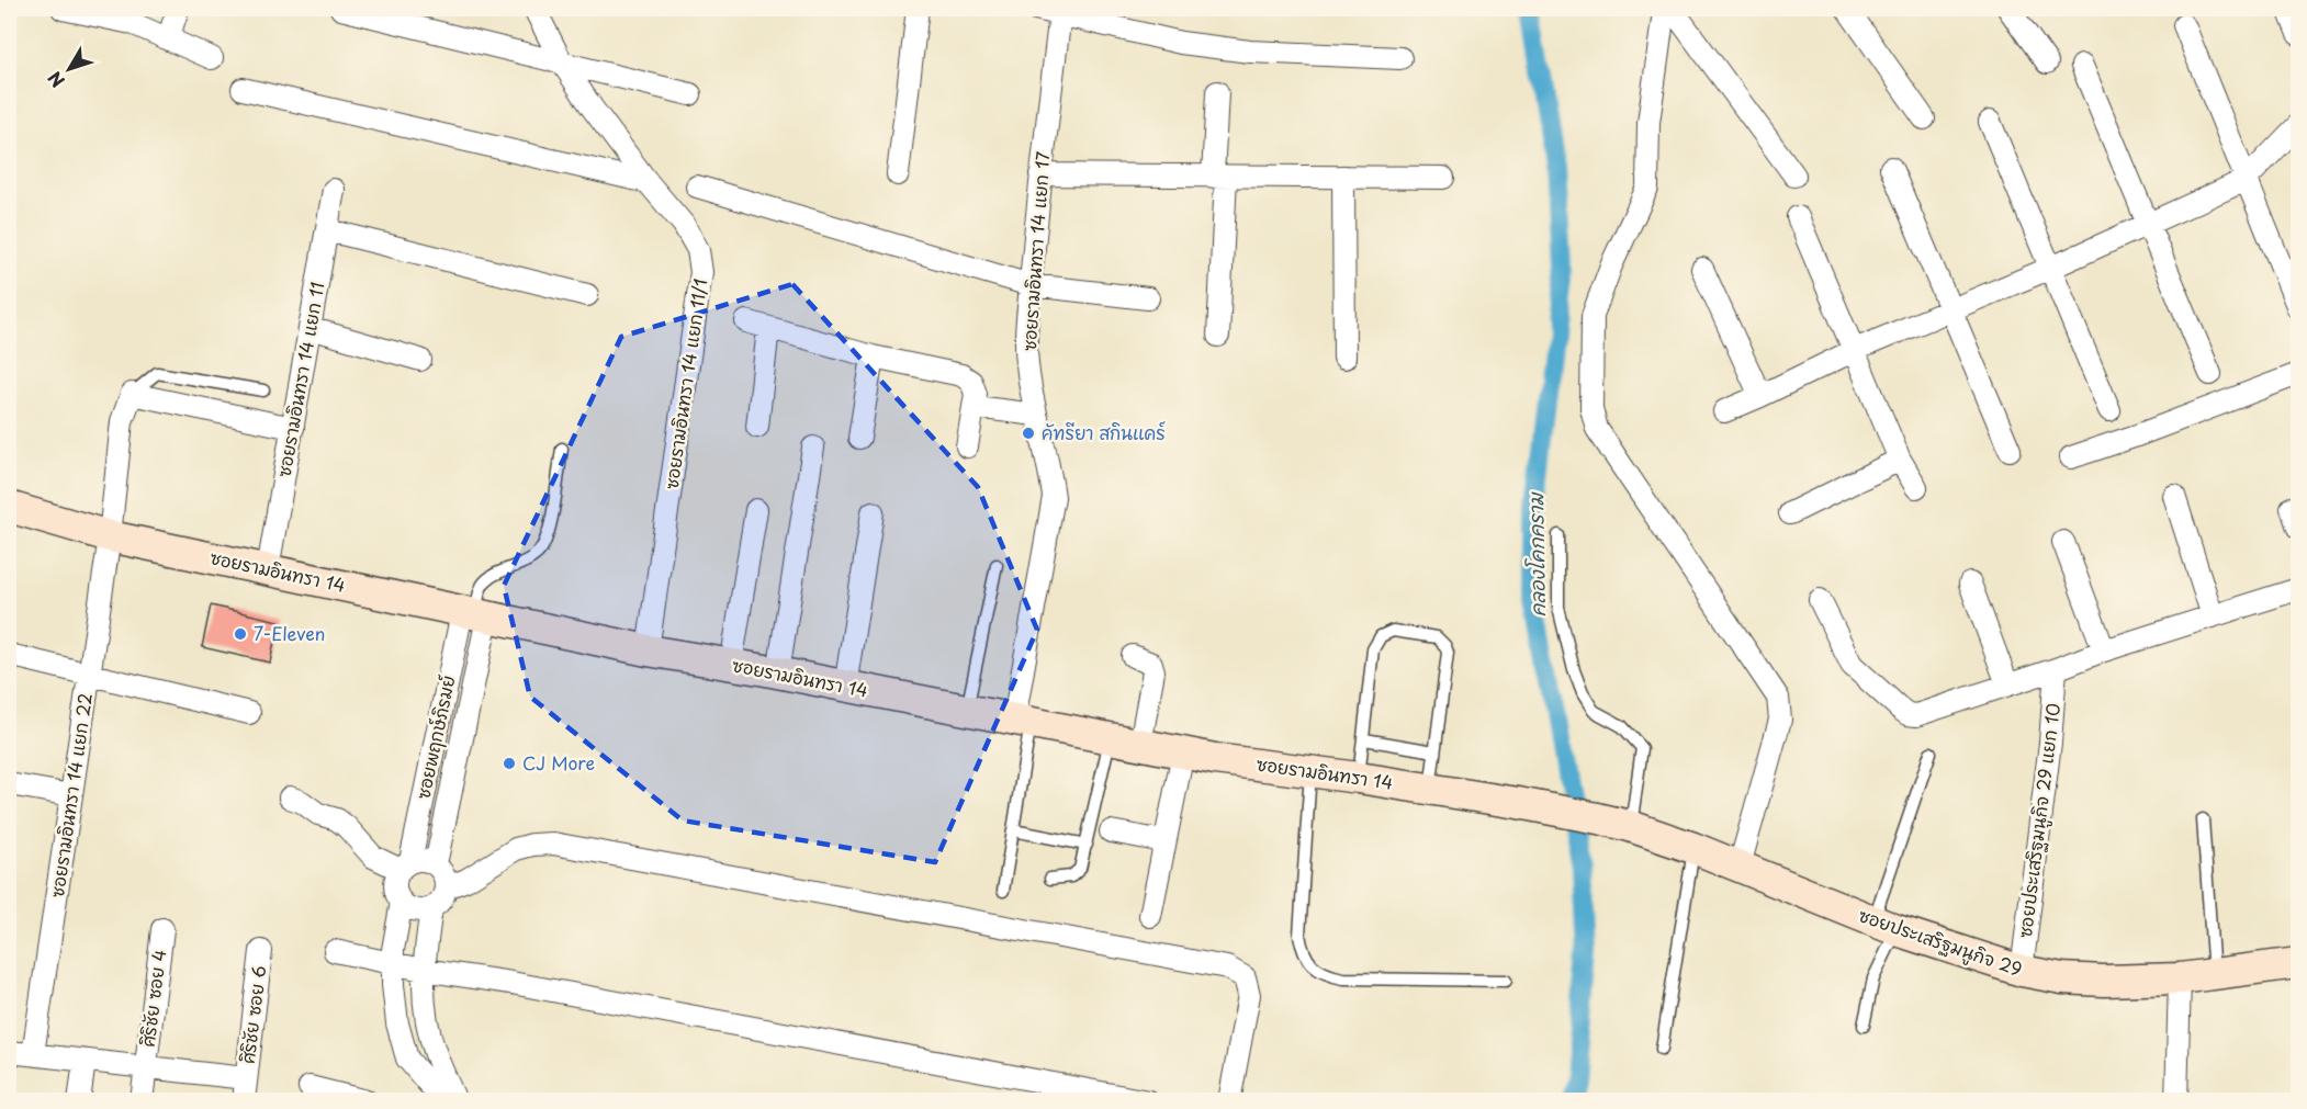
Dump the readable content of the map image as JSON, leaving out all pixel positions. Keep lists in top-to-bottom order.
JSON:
{
  "streets": {
    "street": [
      "ซอยรามอินทรา 14 แยก 17",
      "ซอยรามอินทรา 14 แยก 11",
      "ซอยรามอินทรา 14 แยก 11/1",
      "ซอยรามอินทรา 14",
      "ซอยพฤกษ์ภิรมย์",
      "ซอยรามอินทรา 14 แยก 22",
      "ซอยประเสริฐมนูกิจ 29 แยก 10",
      "ซอยประเสริฐมนูกิจ 29",
      "ศิริชัย ซอย 4",
      "ศิริชัย ซอย 6"
    ]
  },
  "crossings": [
    ["ซอยรามอินทรา 14 แยก 17", "ซอยรามอินทรา 14"],
    ["ซอยรามอินทรา 14 แยก 11", "ซอยรามอินทรา 14"],
    ["ซอยรามอินทรา 14 แยก 11/1", "ซอยรามอินทรา 14"],
    ["ซอยรามอินทรา 14", "ซอยพฤกษ์ภิรมย์"],
    ["ซอยรามอินทรา 14", "ซอยรามอินทรา 14 แยก 22"],
    ["ซอยรามอินทรา 14", "ซอยประเสริฐมนูกิจ 29"],
    ["ซอยประเสริฐมนูกิจ 29 แยก 10", "ซอยประเสริฐมนูกิจ 29"]
  ],
  "water": ["คลองโคกคราม"],
  "places": ["คัทรียา สกินแคร์", "7-Eleven", "CJ More"],
  "north": "bottom left"
}
